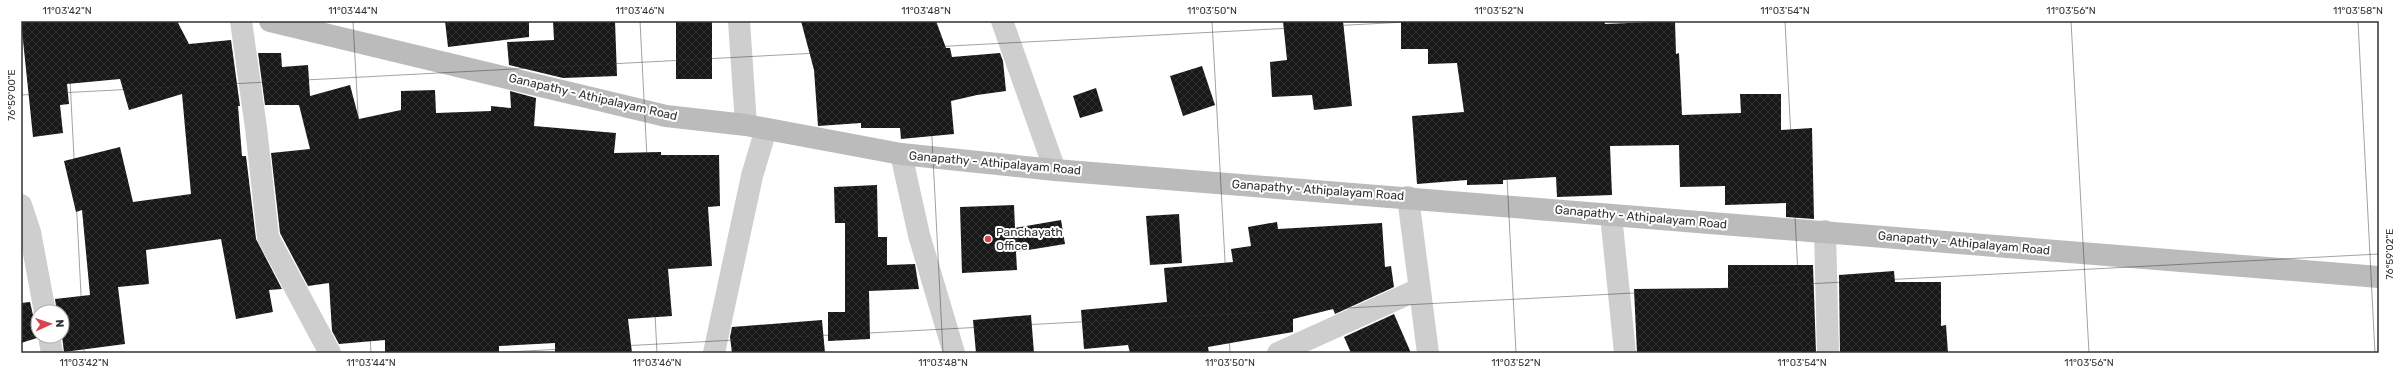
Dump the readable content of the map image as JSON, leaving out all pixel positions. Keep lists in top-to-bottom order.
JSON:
{
  "streets": {
    "main road": ["Ganapathy - Athipalayam Road"]
  },
  "places": ["Panchayath Office"],
  "north": "right",
  "coordinates": [
    "11°03'42\"N",
    "11°03'44\"N",
    "11°03'46\"N",
    "11°03'48\"N",
    "11°03'50\"N",
    "11°03'52\"N",
    "11°03'54\"N",
    "11°03'56\"N",
    "11°03'58\"N",
    "76°59'00\"E",
    "76°59'02\"E"
  ]
}
